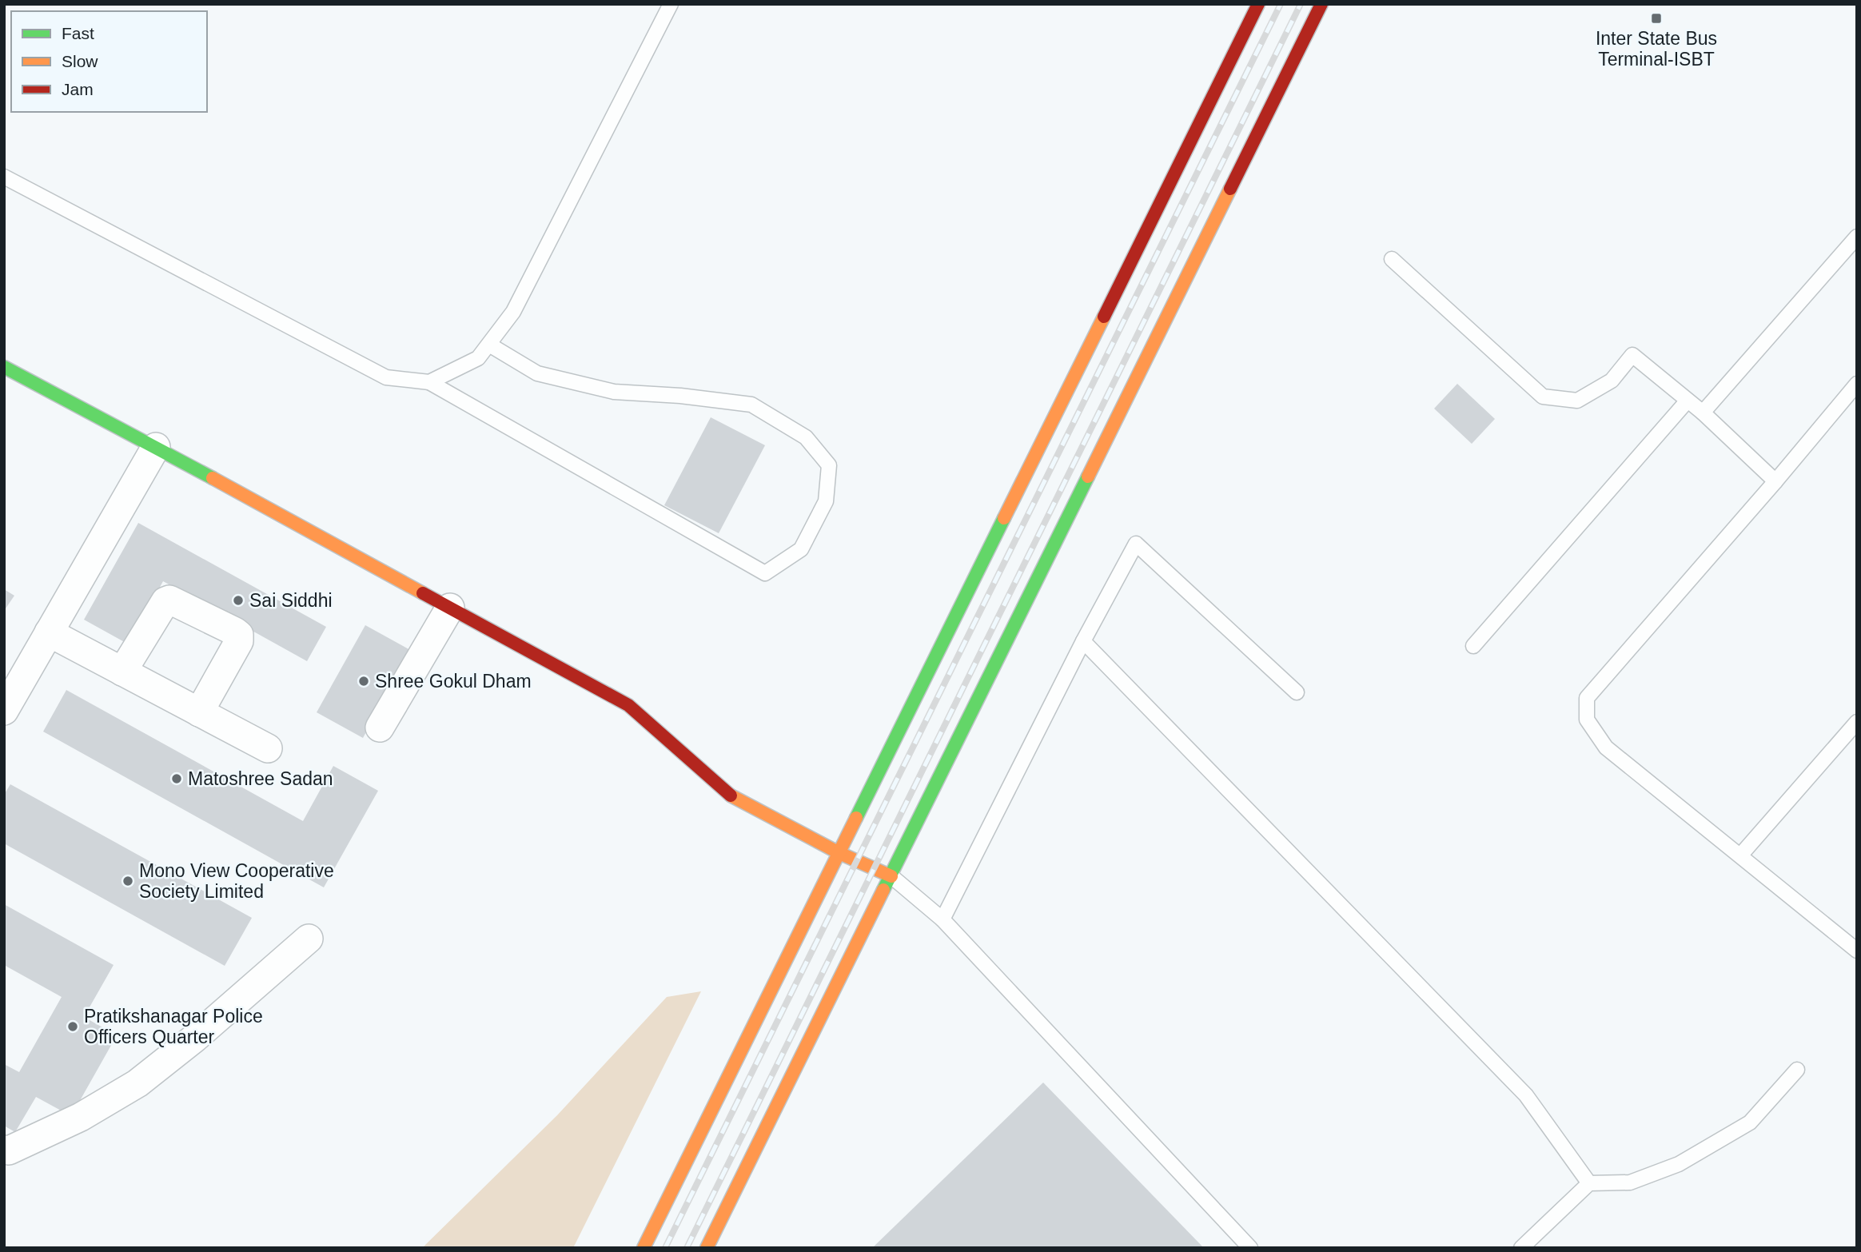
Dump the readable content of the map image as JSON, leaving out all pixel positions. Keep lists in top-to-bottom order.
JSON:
{
  "places": {
    "transit": ["Inter State Bus Terminal-ISBT"],
    "other": [
      "Sai Siddhi",
      "Shree Gokul Dham",
      "Matoshree Sadan",
      "Mono View Cooperative Society Limited",
      "Pratikshanagar Police Officers Quarter"
    ]
  },
  "legend": ["Fast", "Slow", "Jam"]
}
